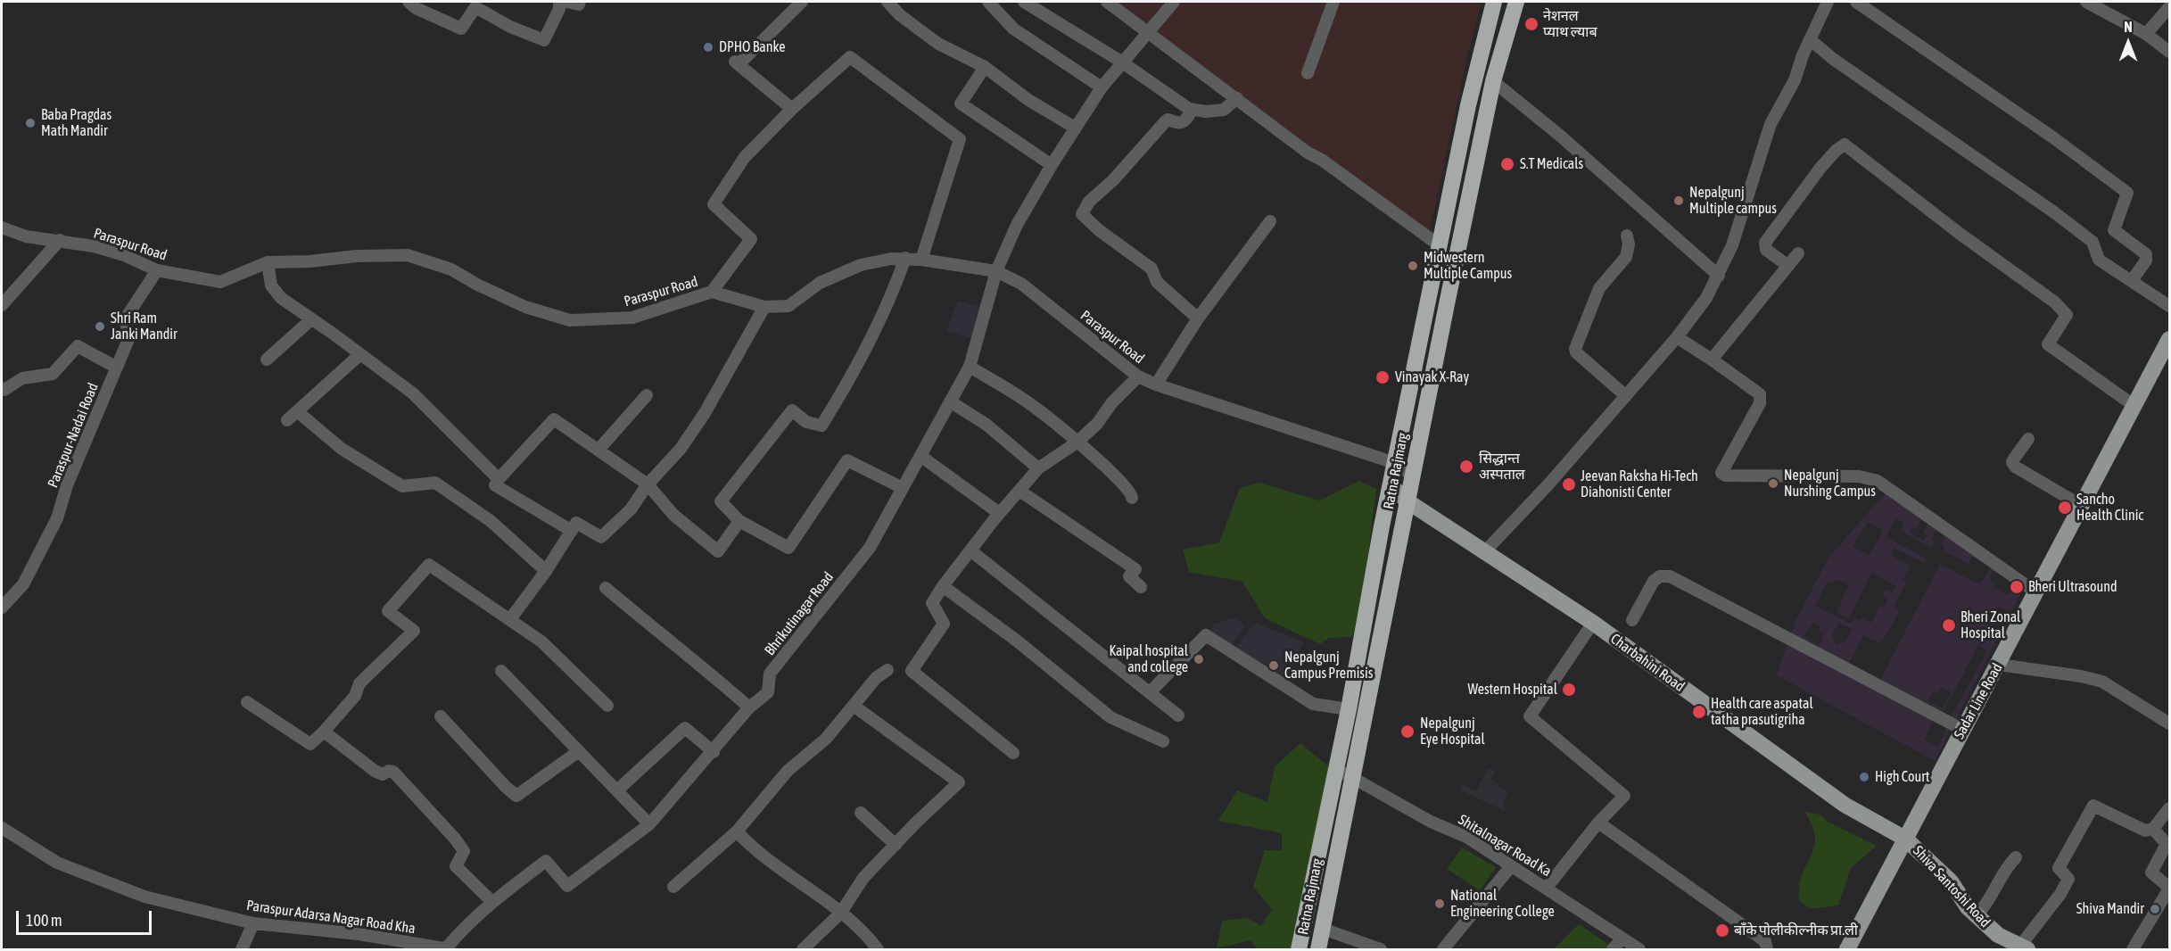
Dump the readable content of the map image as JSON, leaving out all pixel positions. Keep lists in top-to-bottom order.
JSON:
{
  "streets": {
    "highway": ["Ratna Rajmarg"],
    "main road": ["Charbahini Road", "Sadar Line Road", "Shiva Santoshi Road"],
    "street": [
      "Paraspur Road",
      "Paraspur-Nadai Road",
      "Bhrikutinagar Road",
      "Shitalnagar Road Ka",
      "Paraspur Adarsa Nagar Road Kha"
    ]
  },
  "crossings": [
    ["Paraspur Road", "Paraspur-Nadai Road"],
    ["Paraspur Road", "Ratna Rajmarg"],
    ["Paraspur Road", "Bhrikutinagar Road"],
    ["Ratna Rajmarg", "Charbahini Road"],
    ["Ratna Rajmarg", "Shitalnagar Road Ka"],
    ["Bhrikutinagar Road", "Paraspur Adarsa Nagar Road Kha"],
    ["Charbahini Road", "Sadar Line Road"],
    ["Charbahini Road", "Shiva Santoshi Road"],
    ["Sadar Line Road", "Shiva Santoshi Road"]
  ],
  "places": [
    "नेशनल प्याथ ल्याब",
    "DPHO Banke",
    "Baba Pragdas Math Mandir",
    "S.T Medicals",
    "Nepalgunj Multiple campus",
    "Midwestern Multiple Campus",
    "Shri Ram Janki Mandir",
    "Vinayak X-Ray",
    "सिद्धान्त अस्पताल",
    "Nepalgunj Nurshing Campus",
    "Jeevan Raksha Hi-Tech Diahonisti Center",
    "Sancho Health Clinic",
    "Bheri Ultrasound",
    "Bheri Zonal Hospital",
    "Kaipal hospital and college",
    "Nepalgunj Campus Premisis",
    "Western Hospital",
    "Health care aspatal tatha prasutigriha",
    "Nepalgunj Eye Hospital",
    "High Court",
    "National Engineering College",
    "Shiva Mandir",
    "बाँके पोलीकील्नीक प्रा.ली"
  ],
  "scale_bar": "100 m",
  "north": "top"
}
